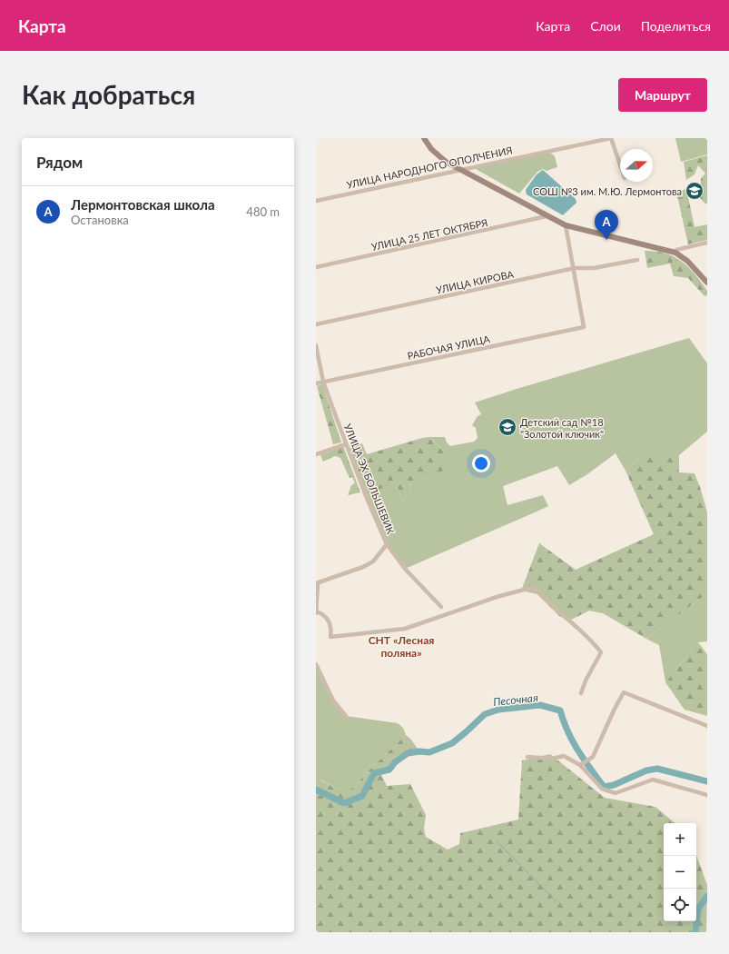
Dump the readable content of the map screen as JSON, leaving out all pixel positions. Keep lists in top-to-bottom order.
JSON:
{
  "streets": {
    "street": [
      "УЛИЦА НАРОДНОГО ОПОЛЧЕНИЯ",
      "УЛИЦА 25 ЛЕТ ОКТЯБРЯ",
      "УЛИЦА КИРОВА",
      "РАБОЧАЯ УЛИЦА",
      "УЛИЦА ЭХ БОЛЬШЕВИК"
    ]
  },
  "crossings": [
    ["УЛИЦА КИРОВА", "РАБОЧАЯ УЛИЦА"],
    ["РАБОЧАЯ УЛИЦА", "УЛИЦА ЭХ БОЛЬШЕВИК"]
  ],
  "districts": ["СНТ «Лесная поляна»"],
  "water": ["Песочная"],
  "places": {
    "school or university": ["СОШ №3 им. М.Ю. Лермонтова", "Детский сад №18 \"Золотой ключик\""]
  },
  "north": "right",
  "page": {
    "header": "Карта",
    "nav": ["Карта", "Слои", "Поделиться"],
    "buttons": "Маршрут",
    "title": "Как добраться",
    "heading": "Рядом",
    "list": [
      {
        "mark": "A",
        "name": "Лермонтовская школа",
        "note": "Остановка",
        "value": "480 m"
      }
    ],
    "pins": "A",
    "map_buttons": ["+", "−"]
  }
}
